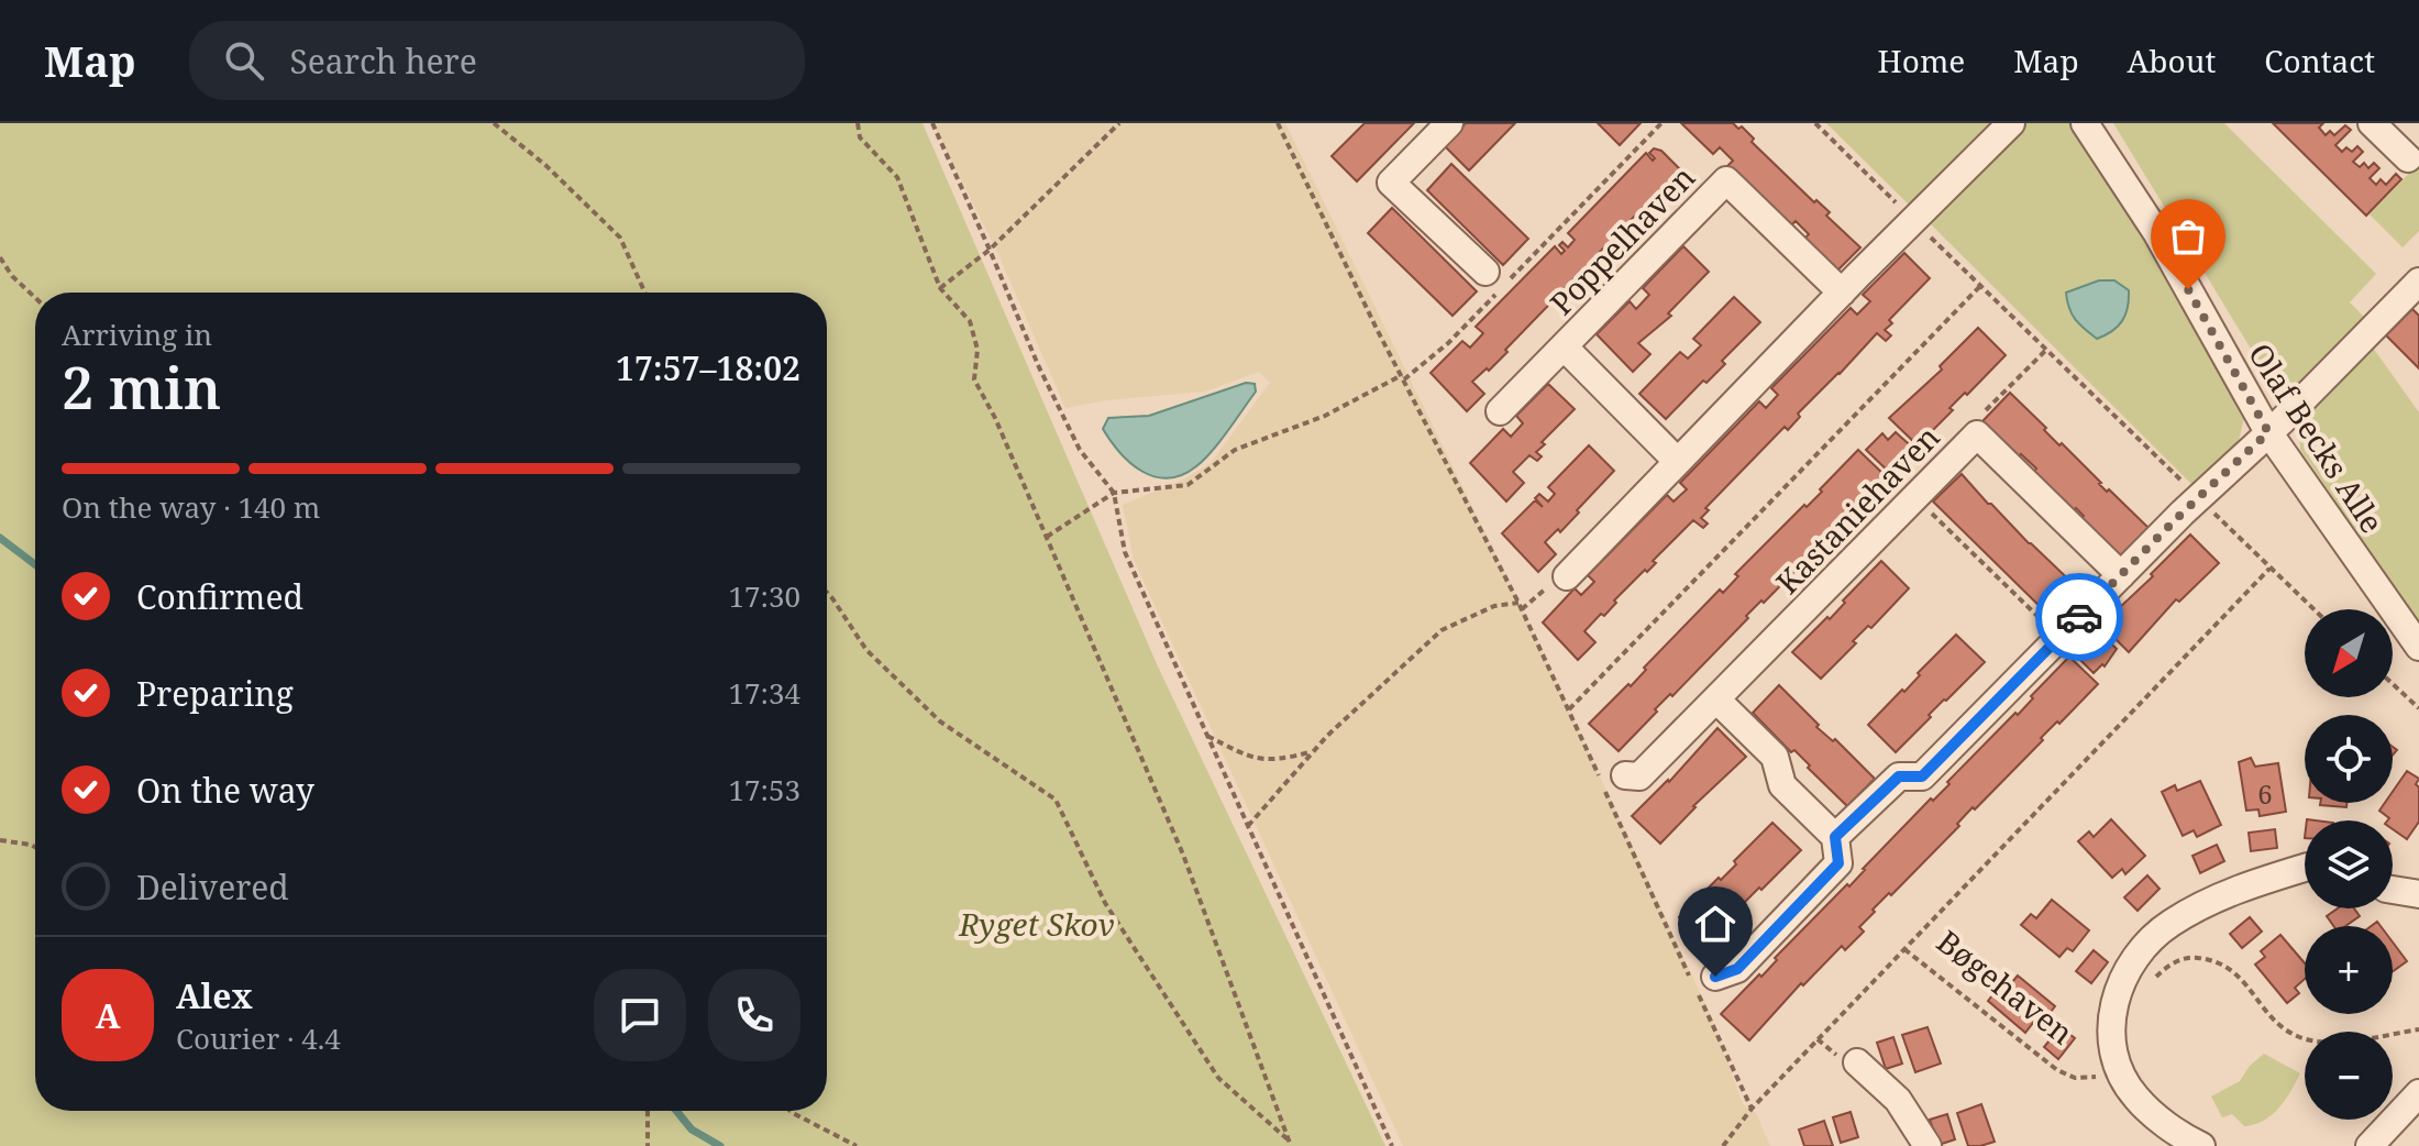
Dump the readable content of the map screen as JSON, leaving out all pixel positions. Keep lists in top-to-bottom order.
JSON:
{
  "streets": {
    "street": [
      "Poppelhaven",
      "Olaf Becks Alle",
      "Kastaniehaven",
      "Bøgehaven"
    ]
  },
  "parks": ["Ryget Skov"],
  "house_numbers": ["6"],
  "north": "bottom left",
  "page": {
    "header": "Map",
    "search": "Search here",
    "nav": [
      "Home",
      "Map",
      "About",
      "Contact"
    ],
    "heading": ["2 min", "Arriving in", "17:57–18:02"],
    "panel": ["Alex", "Courier · 4.4"],
    "bar": "On the way · 140 m",
    "list": [
      ["Confirmed", "17:30"],
      ["Preparing", "17:34"],
      ["On the way", "17:53"],
      "Delivered"
    ],
    "map_buttons": ["+", "−"],
    "round": "A"
  }
}
